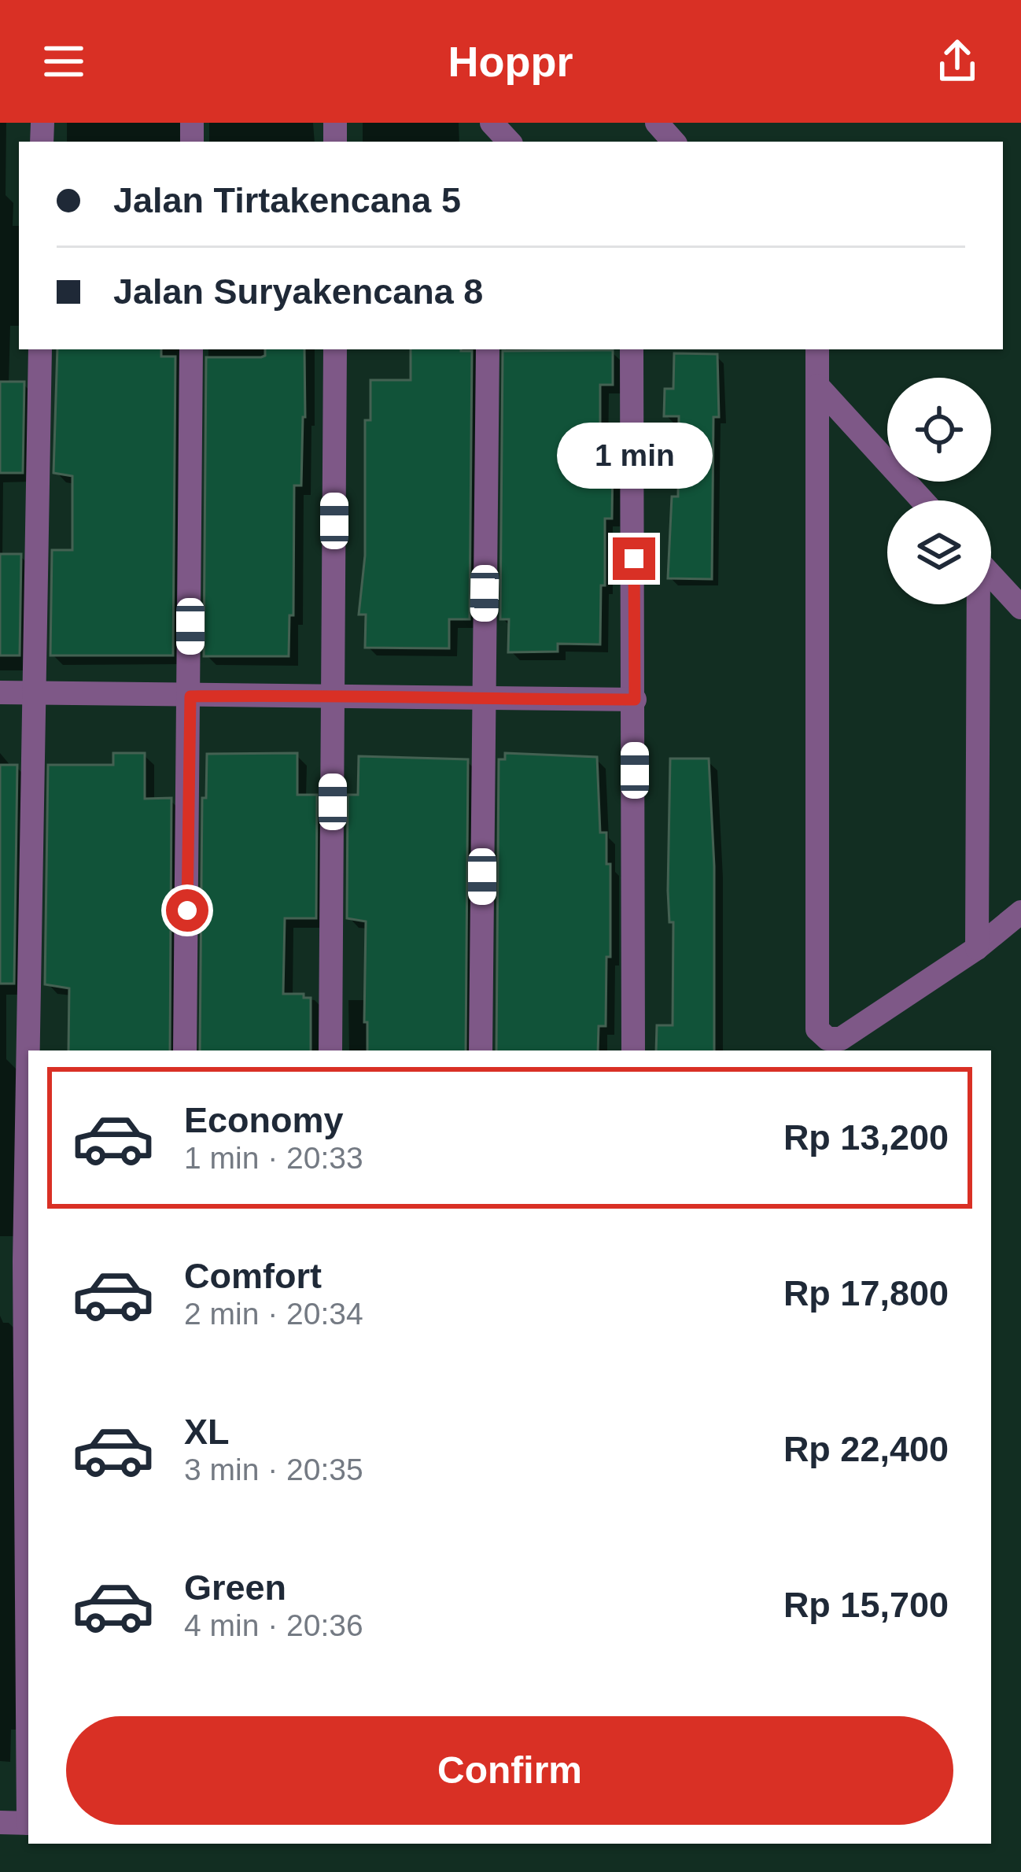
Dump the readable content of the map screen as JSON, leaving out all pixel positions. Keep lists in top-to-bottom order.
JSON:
{
  "page": {
    "header": "Hoppr",
    "banner": ["Jalan Tirtakencana 5", "Jalan Suryakencana 8"],
    "bubble": "1 min",
    "list": [
      {
        "name": "Economy",
        "note": "1 min · 20:33",
        "value": "Rp 13,200"
      },
      {
        "name": "Comfort",
        "note": "2 min · 20:34",
        "value": "Rp 17,800"
      },
      {
        "name": "XL",
        "note": "3 min · 20:35",
        "value": "Rp 22,400"
      },
      {
        "name": "Green",
        "note": "4 min · 20:36",
        "value": "Rp 15,700"
      }
    ],
    "buttons": "Confirm"
  }
}
